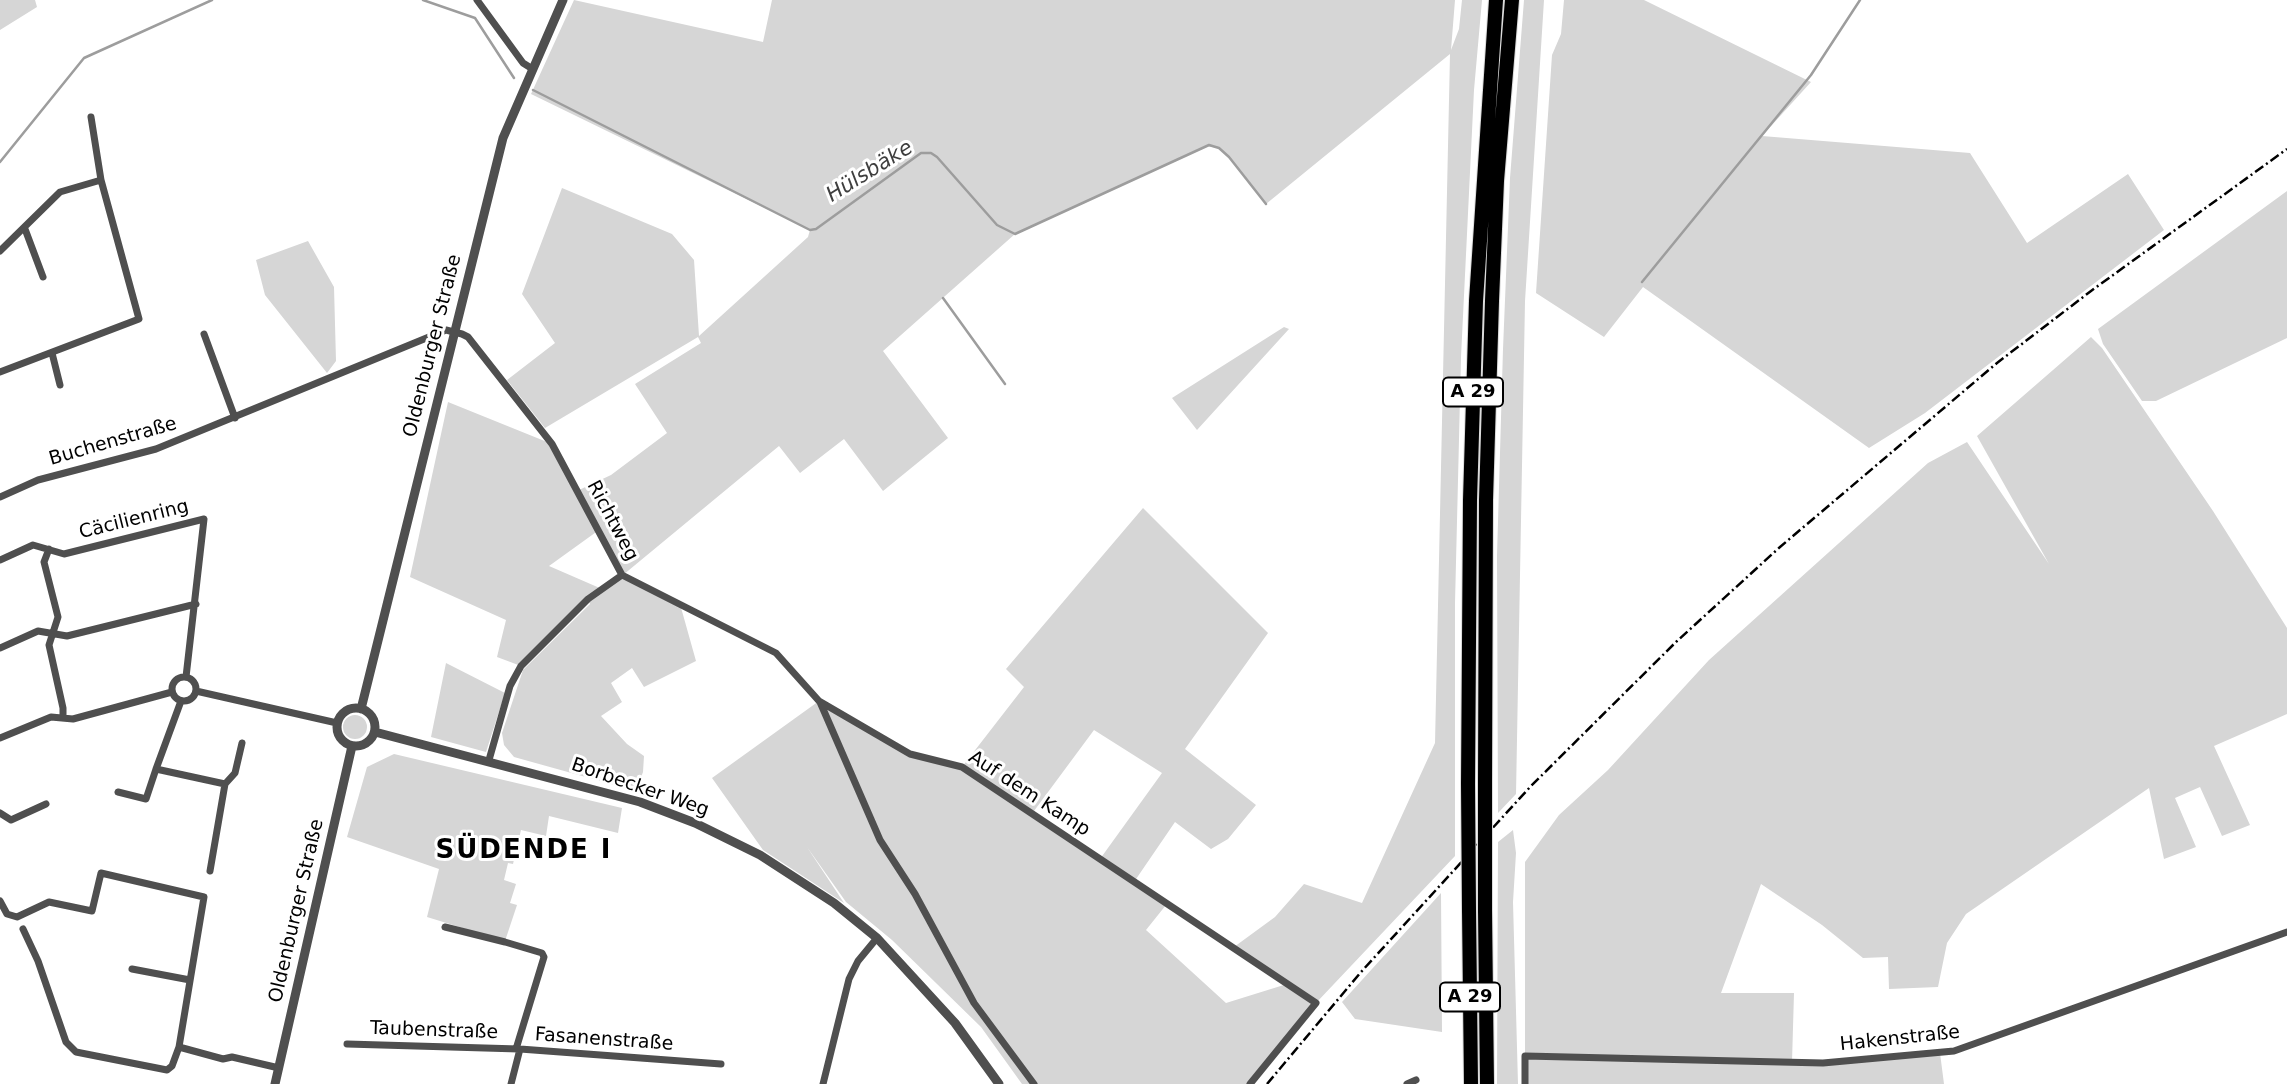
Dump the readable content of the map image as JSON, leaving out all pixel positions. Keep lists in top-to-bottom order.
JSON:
{
  "streets": {
    "highway": ["A 29"],
    "street": [
      "Oldenburger Straße",
      "Buchenstraße",
      "Cäcilienring",
      "Richtweg",
      "Borbecker Weg",
      "Auf dem Kamp",
      "Taubenstraße",
      "Hakenstraße",
      "Fasanenstraße"
    ]
  },
  "crossings": [
    ["Oldenburger Straße", "Buchenstraße"],
    ["Oldenburger Straße", "Richtweg"],
    ["Oldenburger Straße", "Borbecker Weg"],
    ["Buchenstraße", "Richtweg"],
    ["Richtweg", "Auf dem Kamp"],
    ["Taubenstraße", "Fasanenstraße"]
  ],
  "districts": ["SÜDENDE I"],
  "water": ["Hülsbäke"]
}
